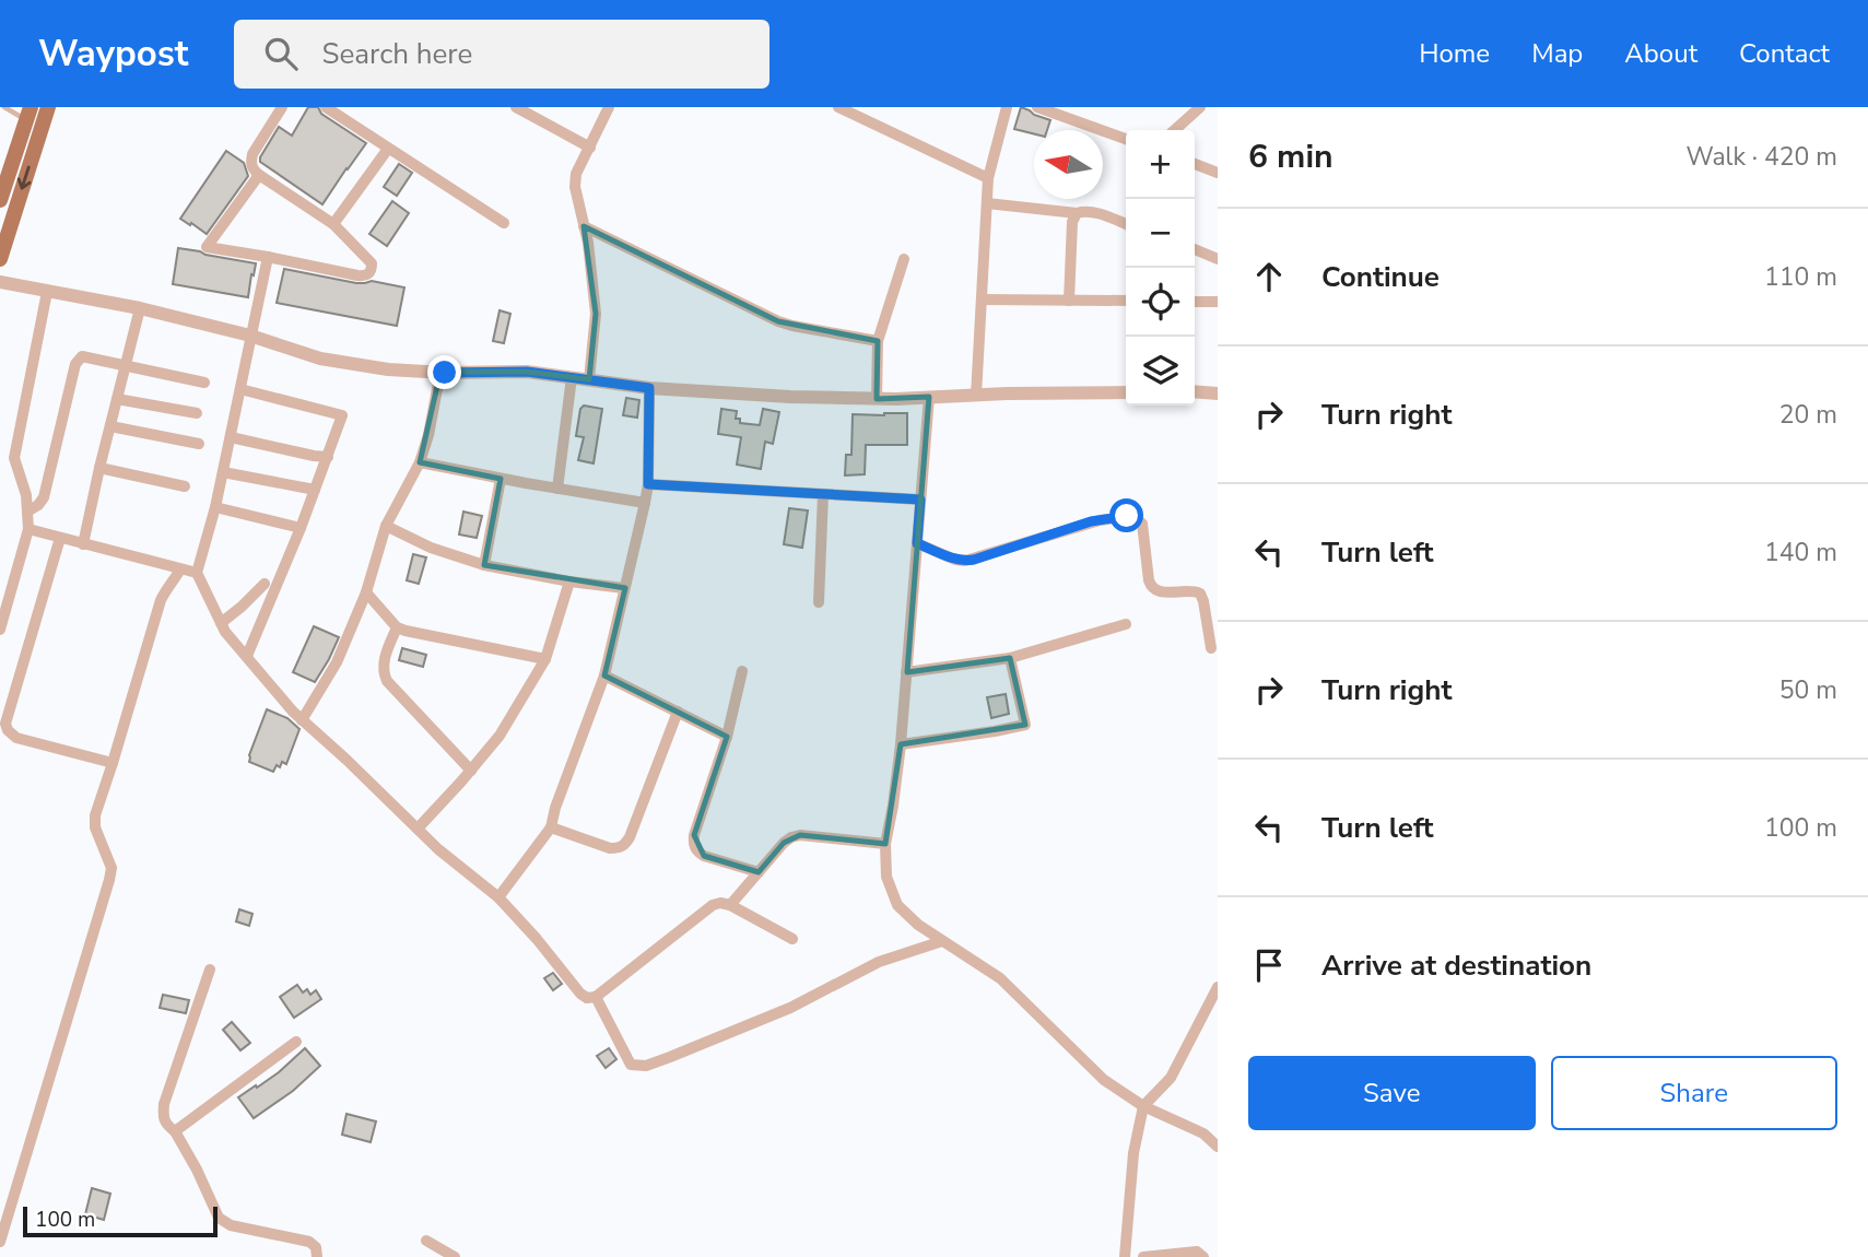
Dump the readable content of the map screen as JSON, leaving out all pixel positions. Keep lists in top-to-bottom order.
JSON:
{
  "scale_bar": "100 m",
  "north": "left",
  "page": {
    "header": "Waypost",
    "search": "Search here",
    "nav": [
      "Home",
      "Map",
      "About",
      "Contact"
    ],
    "heading": ["6 min", "Walk · 420 m"],
    "map_buttons": ["+", "−"],
    "list": [
      ["Continue", "110 m"],
      ["Turn right", "20 m"],
      ["Turn left", "140 m"],
      ["Turn right", "50 m"],
      ["Turn left", "100 m"],
      "Arrive at destination"
    ],
    "buttons": ["Save", "Share"],
    "scale": "100 m"
  }
}
